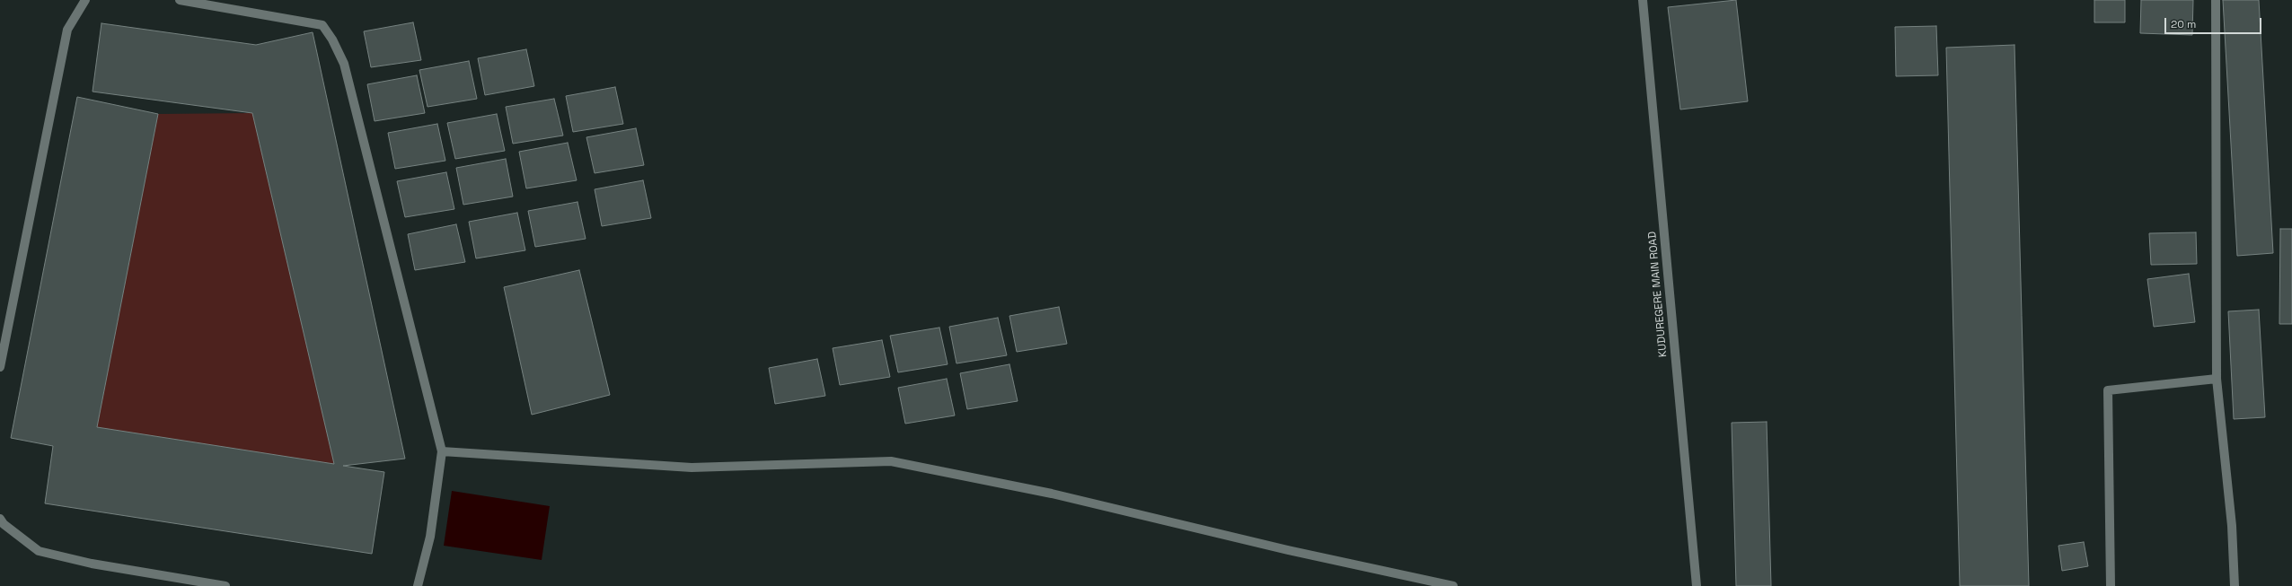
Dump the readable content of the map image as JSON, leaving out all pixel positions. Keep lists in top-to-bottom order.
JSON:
{
  "streets": {
    "street": ["KUDUREGERE MAIN ROAD"]
  },
  "scale_bar": "20 m"
}
